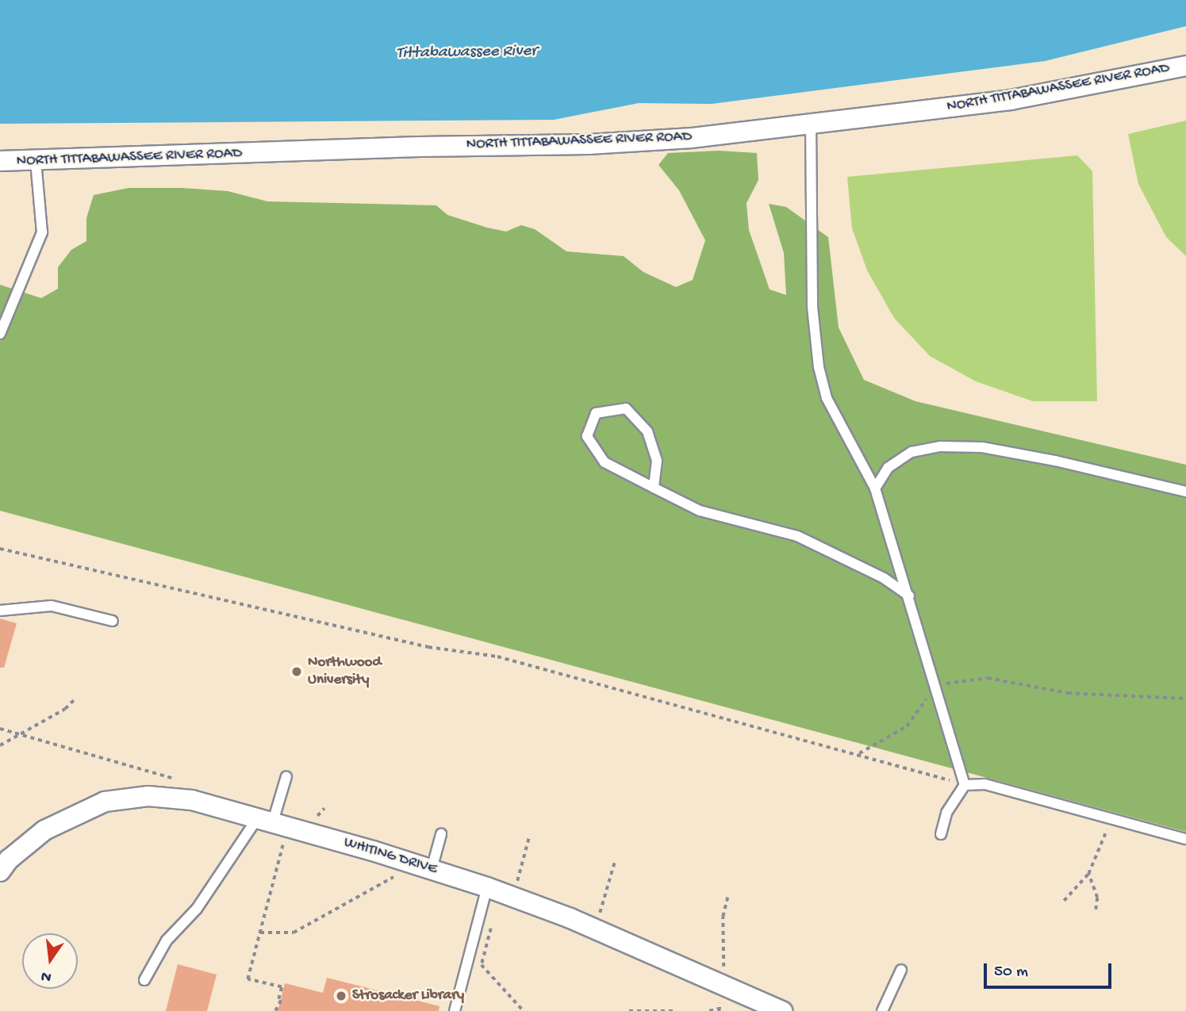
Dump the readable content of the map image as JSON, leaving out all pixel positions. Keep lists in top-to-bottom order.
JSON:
{
  "streets": {
    "street": ["NORTH TITTABAWASSEE RIVER ROAD", "WHITING DRIVE"]
  },
  "water": ["Tittabawassee River"],
  "places": ["Northwood University", "Strosacker Library"],
  "scale_bar": "50 m",
  "north": "bottom"
}
